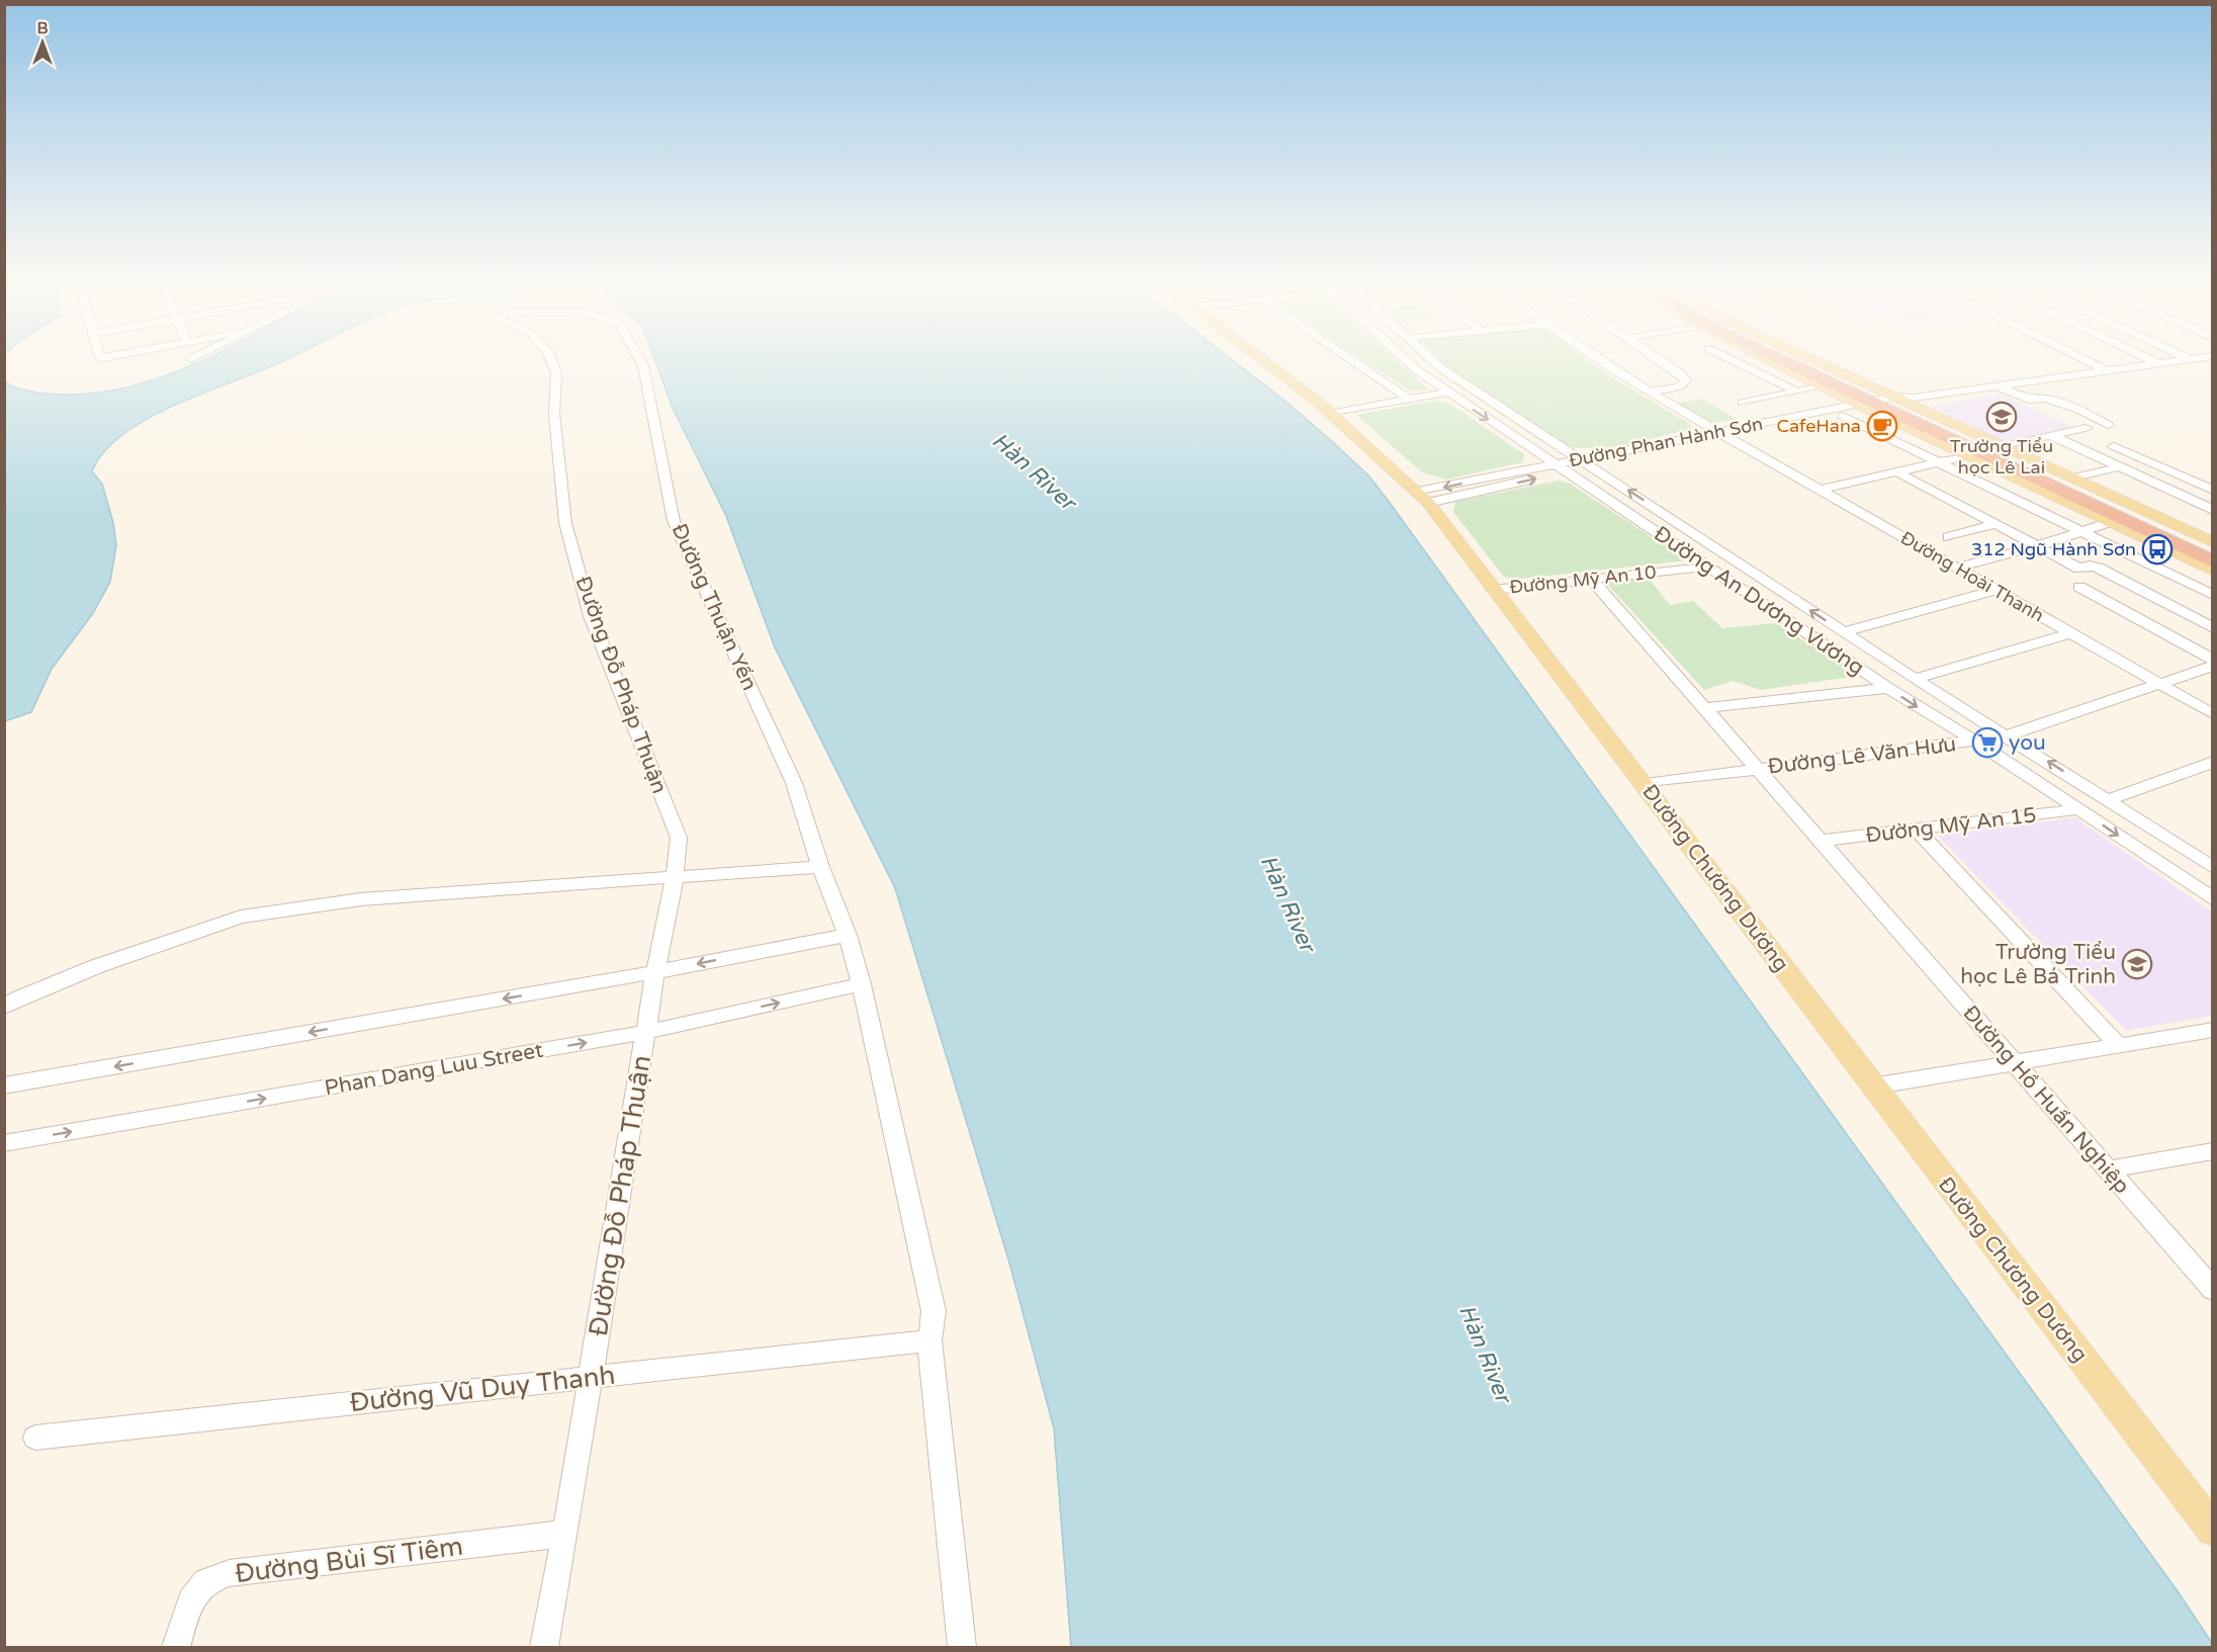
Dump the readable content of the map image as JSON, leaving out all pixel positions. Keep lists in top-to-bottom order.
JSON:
{
  "streets": {
    "main road": ["Đường Chương Dương"],
    "street": [
      "Đường Phan Hành Sơn",
      "Đường Hoài Thanh",
      "Đường Mỹ An 10",
      "Đường An Dương Vương",
      "Đường Thuận Yến",
      "Đường Đỗ Pháp Thuận",
      "Đường Lê Văn Hưu",
      "Đường Mỹ An 15",
      "Phan Dang Luu Street",
      "Đường Hồ Huấn Nghiệp",
      "Đường Vũ Duy Thanh",
      "Đường Bùi Sĩ Tiêm"
    ]
  },
  "crossings": [
    ["Đường Phan Hành Sơn", "Đường Hoài Thanh"],
    ["Đường Phan Hành Sơn", "Đường An Dương Vương"],
    ["Đường Phan Hành Sơn", "Đường Chương Dương"],
    ["Đường Hoài Thanh", "Đường Lê Văn Hưu"],
    ["Đường Mỹ An 10", "Đường An Dương Vương"],
    ["Đường Mỹ An 10", "Đường Chương Dương"],
    ["Đường Mỹ An 10", "Đường Hồ Huấn Nghiệp"],
    ["Đường An Dương Vương", "Đường Lê Văn Hưu"],
    ["Đường An Dương Vương", "Đường Mỹ An 15"],
    ["Đường Thuận Yến", "Phan Dang Luu Street"],
    ["Đường Thuận Yến", "Đường Vũ Duy Thanh"],
    ["Đường Đỗ Pháp Thuận", "Phan Dang Luu Street"],
    ["Đường Đỗ Pháp Thuận", "Đường Vũ Duy Thanh"],
    ["Đường Đỗ Pháp Thuận", "Đường Bùi Sĩ Tiêm"],
    ["Đường Lê Văn Hưu", "Đường Chương Dương"],
    ["Đường Lê Văn Hưu", "Đường Hồ Huấn Nghiệp"],
    ["Đường Mỹ An 15", "Đường Hồ Huấn Nghiệp"]
  ],
  "water": ["Hàn River"],
  "places": {
    "school or university": ["Trường Tiểu học Lê Lai", "Trường Tiểu học Lê Bá Trinh"],
    "cafe": ["CafeHana"],
    "bus stop": ["312 Ngũ Hành Sơn"],
    "supermarket": ["you"]
  },
  "north": "top"
}
